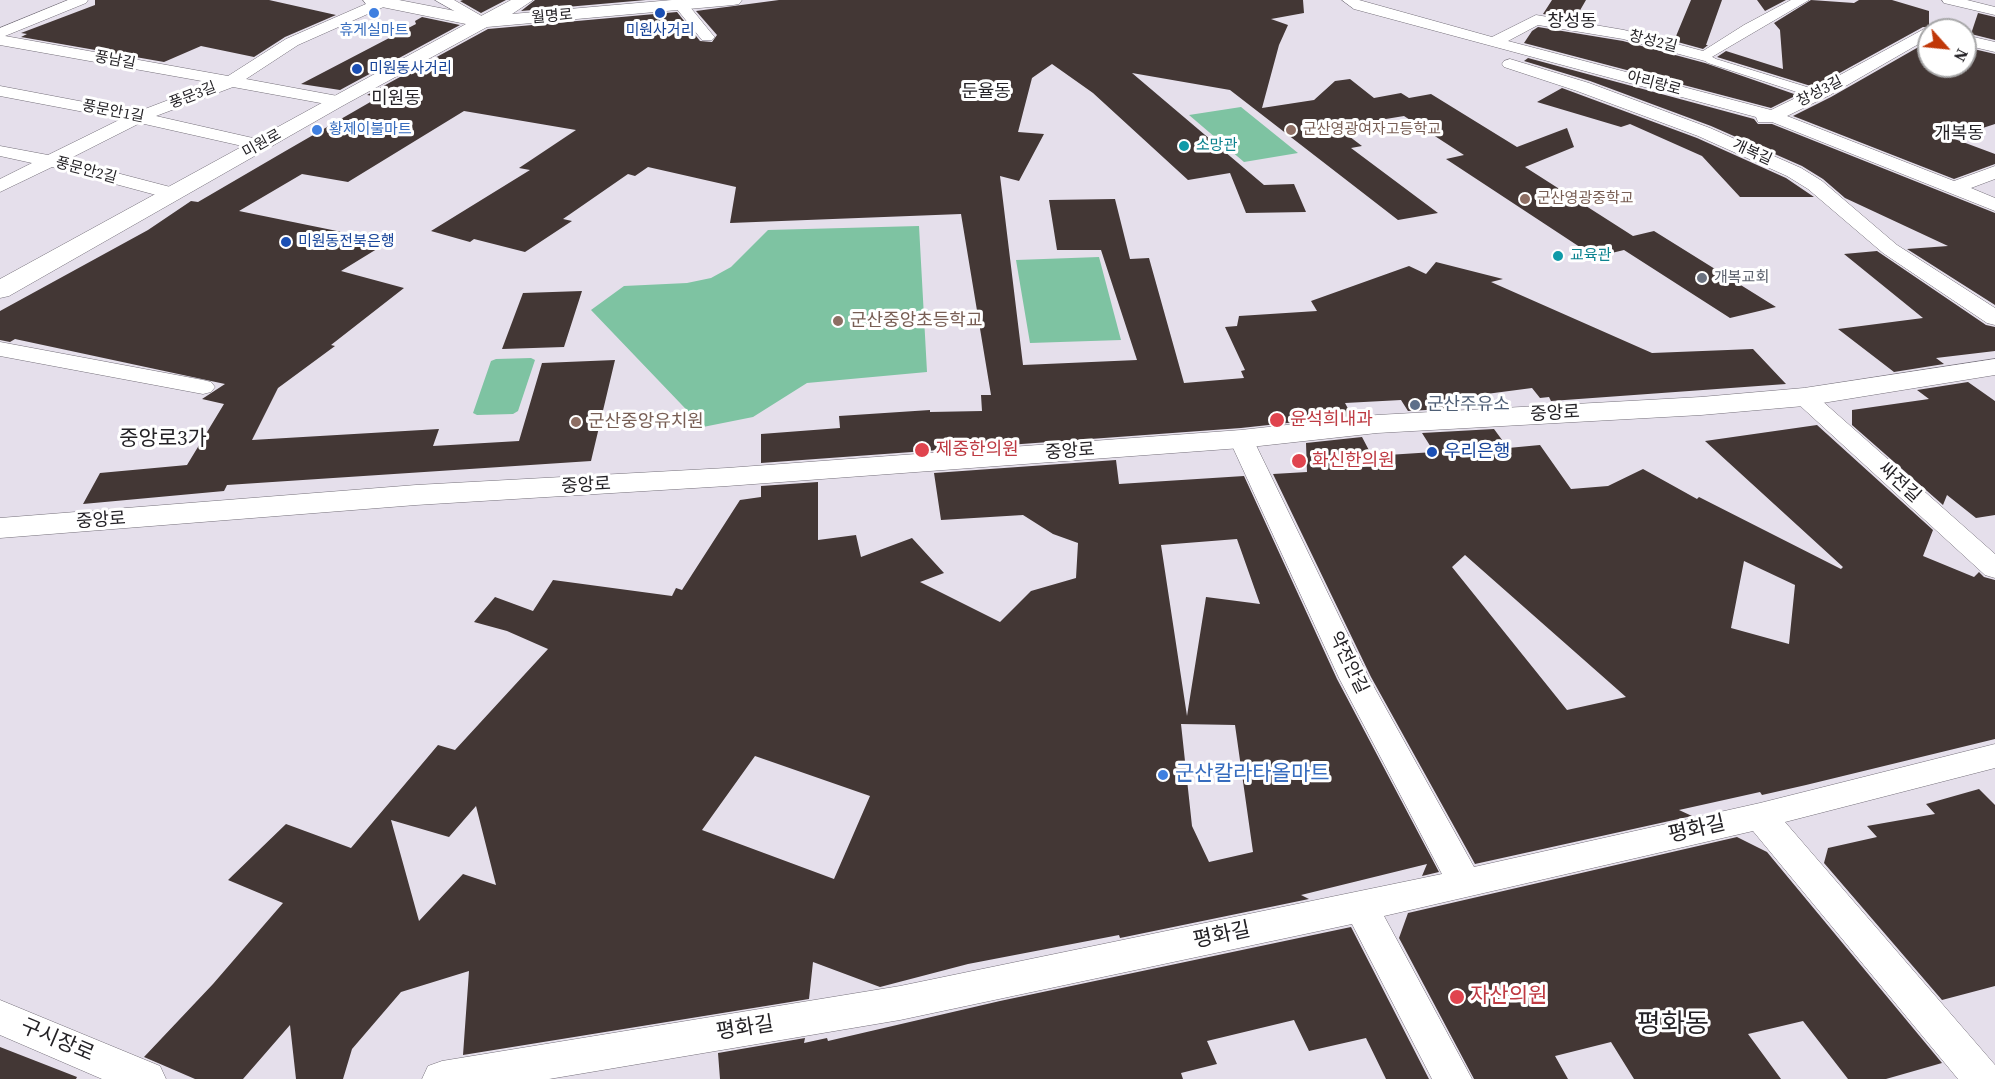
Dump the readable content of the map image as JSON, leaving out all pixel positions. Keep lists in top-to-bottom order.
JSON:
{
  "streets": {
    "main road": ["월명로", "미원로", "중앙로"],
    "street": [
      "창성2길",
      "풍남길",
      "아리랑로",
      "창성3길",
      "풍문3길",
      "풍문안1길",
      "개복길",
      "풍문안2길",
      "싸전길",
      "약전안길",
      "평화길",
      "구시장로"
    ]
  },
  "crossings": [
    ["월명로", "풍문3길"],
    ["월명로", "미원로"],
    ["창성2길", "아리랑로"],
    ["창성2길", "개복길"],
    ["풍남길", "풍문3길"],
    ["풍남길", "미원로"],
    ["아리랑로", "창성3길"],
    ["아리랑로", "개복길"],
    ["창성3길", "개복길"],
    ["풍문3길", "풍문안1길"],
    ["풍문3길", "풍문안2길"],
    ["풍문안1길", "미원로"],
    ["미원로", "풍문안2길"],
    ["중앙로", "싸전길"],
    ["중앙로", "약전안길"],
    ["약전안길", "평화길"]
  ],
  "districts": [
    "창성동",
    "둔율동",
    "미원동",
    "개복동",
    "중앙로3가",
    "평화동"
  ],
  "places": [
    "휴게실마트",
    "미원사거리",
    "미원동사거리",
    "황제이불마트",
    "군산영광여자고등학교",
    "소망관",
    "군산영광중학교",
    "미원동전북은행",
    "교육관",
    "개복교회",
    "군산중앙초등학교",
    "군산주유소",
    "윤석희내과",
    "군산중앙유치원",
    "제중한의원",
    "우리은행",
    "화신한의원",
    "군산칼라타올마트",
    "자산의원"
  ],
  "north": "bottom right"
}
